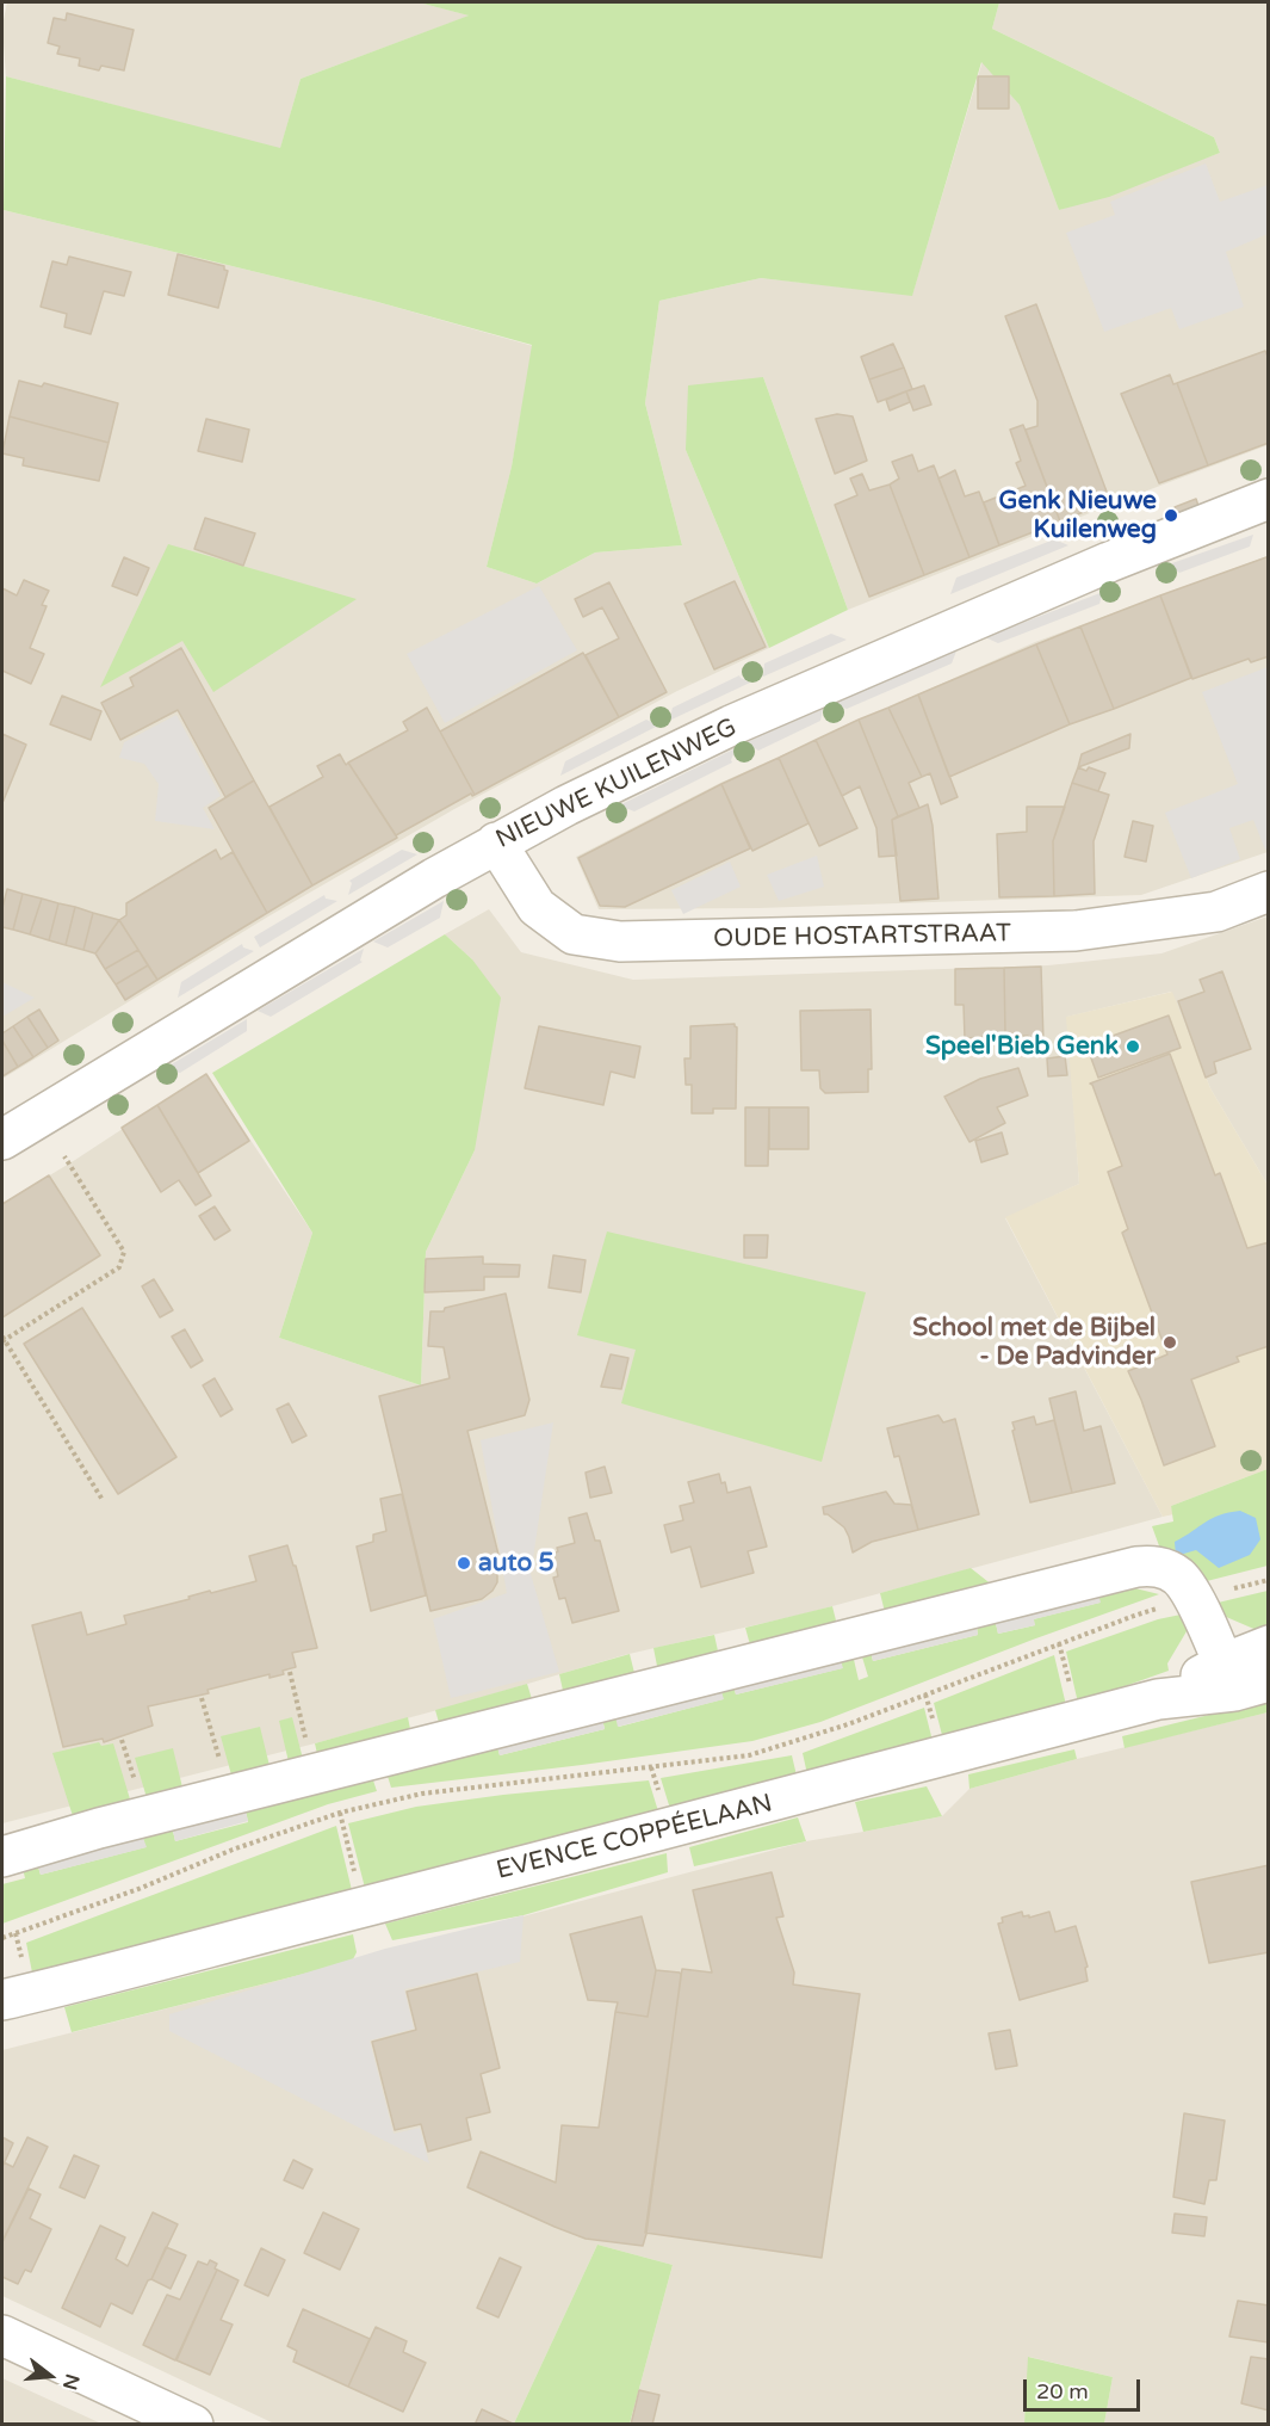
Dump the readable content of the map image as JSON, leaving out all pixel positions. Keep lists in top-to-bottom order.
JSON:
{
  "streets": {
    "street": ["NIEUWE KUILENWEG", "OUDE HOSTARTSTRAAT", "EVENCE COPPÉELAAN"]
  },
  "crossings": [
    ["NIEUWE KUILENWEG", "OUDE HOSTARTSTRAAT"]
  ],
  "places": [
    "Genk Nieuwe Kuilenweg",
    "Speel'Bieb Genk",
    "School met de Bijbel - De Padvinder",
    "auto 5"
  ],
  "scale_bar": "20 m",
  "north": "right"
}
